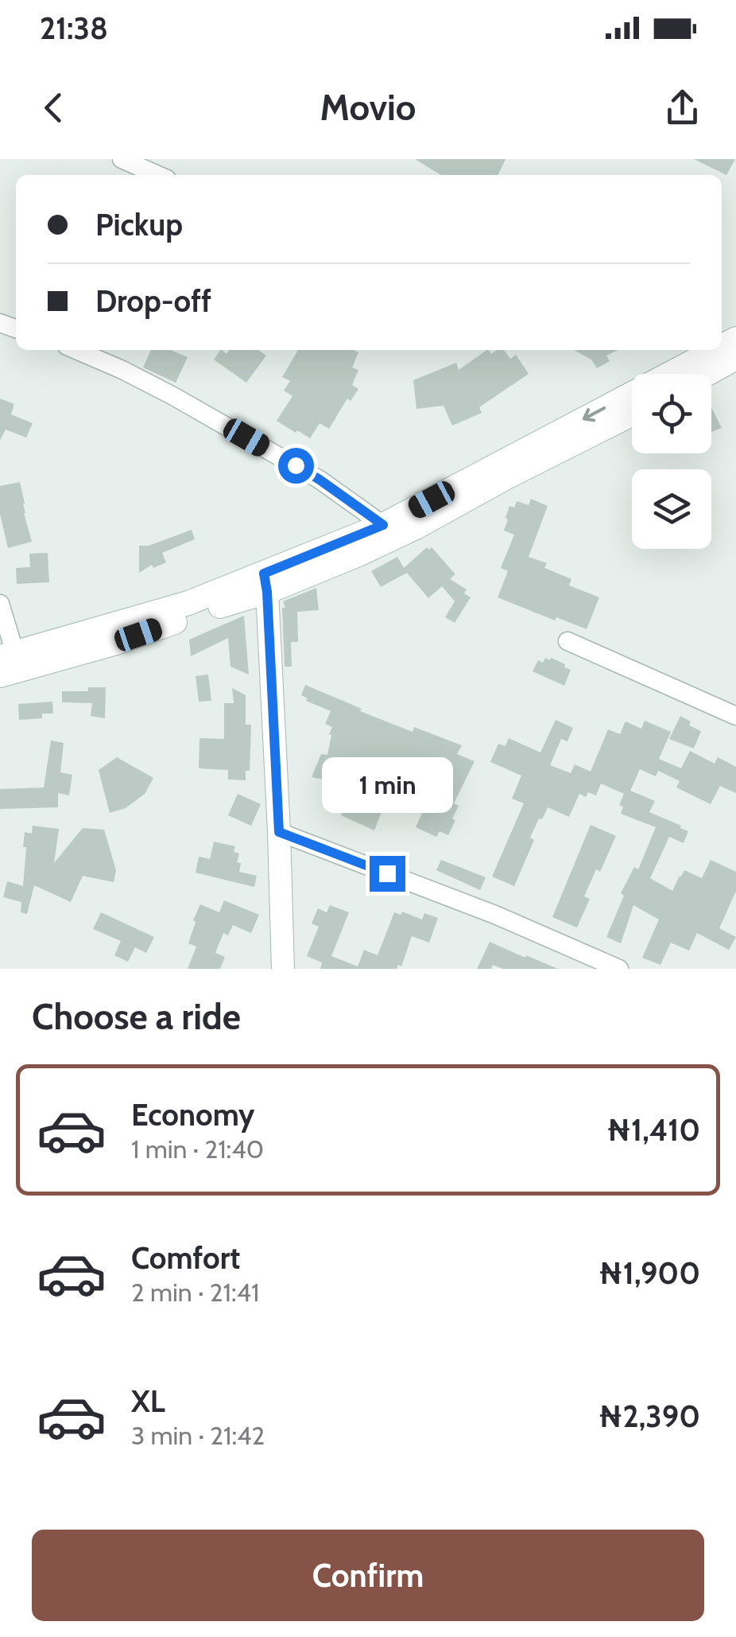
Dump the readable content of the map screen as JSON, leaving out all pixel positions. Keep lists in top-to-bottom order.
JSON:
{
  "page": {
    "status": "21:38",
    "header": "Movio",
    "banner": ["Pickup", "Drop-off"],
    "bubble": "1 min",
    "heading": "Choose a ride",
    "list": [
      {
        "name": "Economy",
        "note": "1 min · 21:40",
        "value": "₦1,410"
      },
      {
        "name": "Comfort",
        "note": "2 min · 21:41",
        "value": "₦1,900"
      },
      {
        "name": "XL",
        "note": "3 min · 21:42",
        "value": "₦2,390"
      }
    ],
    "buttons": "Confirm"
  }
}
